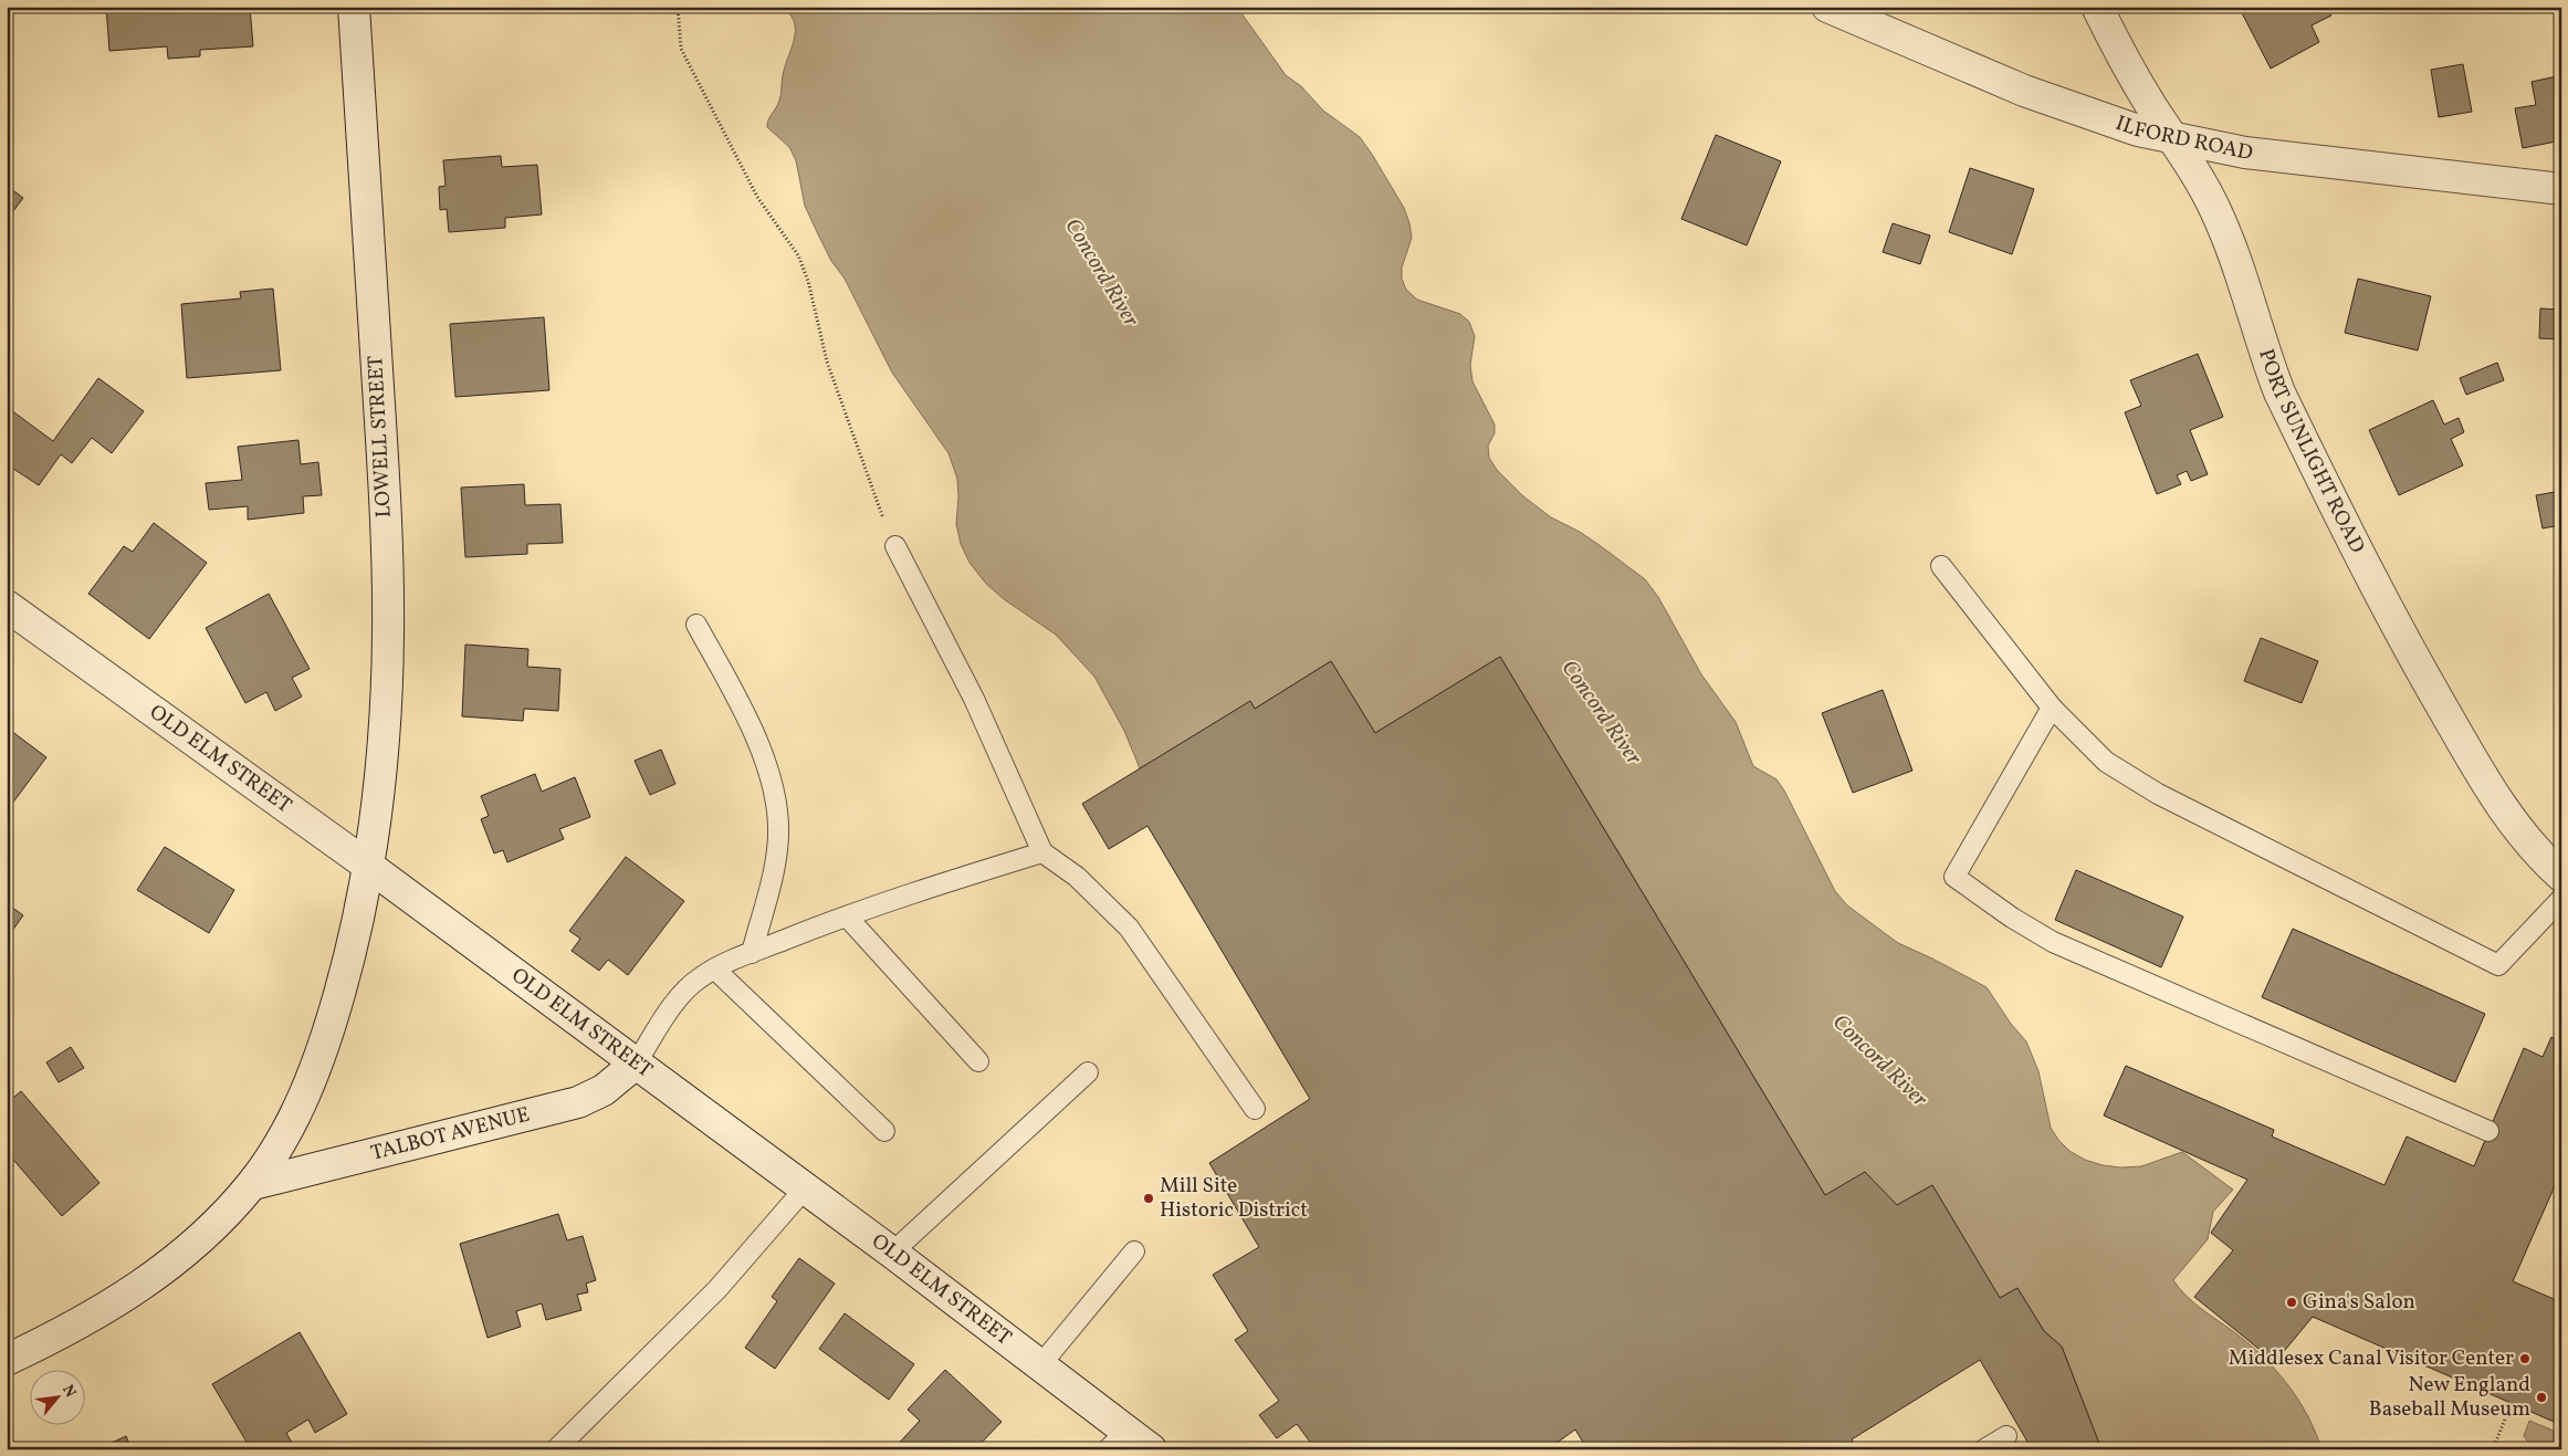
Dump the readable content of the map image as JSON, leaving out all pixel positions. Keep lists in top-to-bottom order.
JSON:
{
  "streets": {
    "street": [
      "ILFORD ROAD",
      "LOWELL STREET",
      "PORT SUNLIGHT ROAD",
      "OLD ELM STREET",
      "TALBOT AVENUE"
    ]
  },
  "crossings": [
    ["ILFORD ROAD", "PORT SUNLIGHT ROAD"],
    ["LOWELL STREET", "OLD ELM STREET"],
    ["OLD ELM STREET", "TALBOT AVENUE"]
  ],
  "water": ["Concord River"],
  "places": [
    "Mill Site Historic District",
    "Gina's Salon",
    "Middlesex Canal Visitor Center",
    "New England Baseball Museum"
  ],
  "north": "top right"
}
